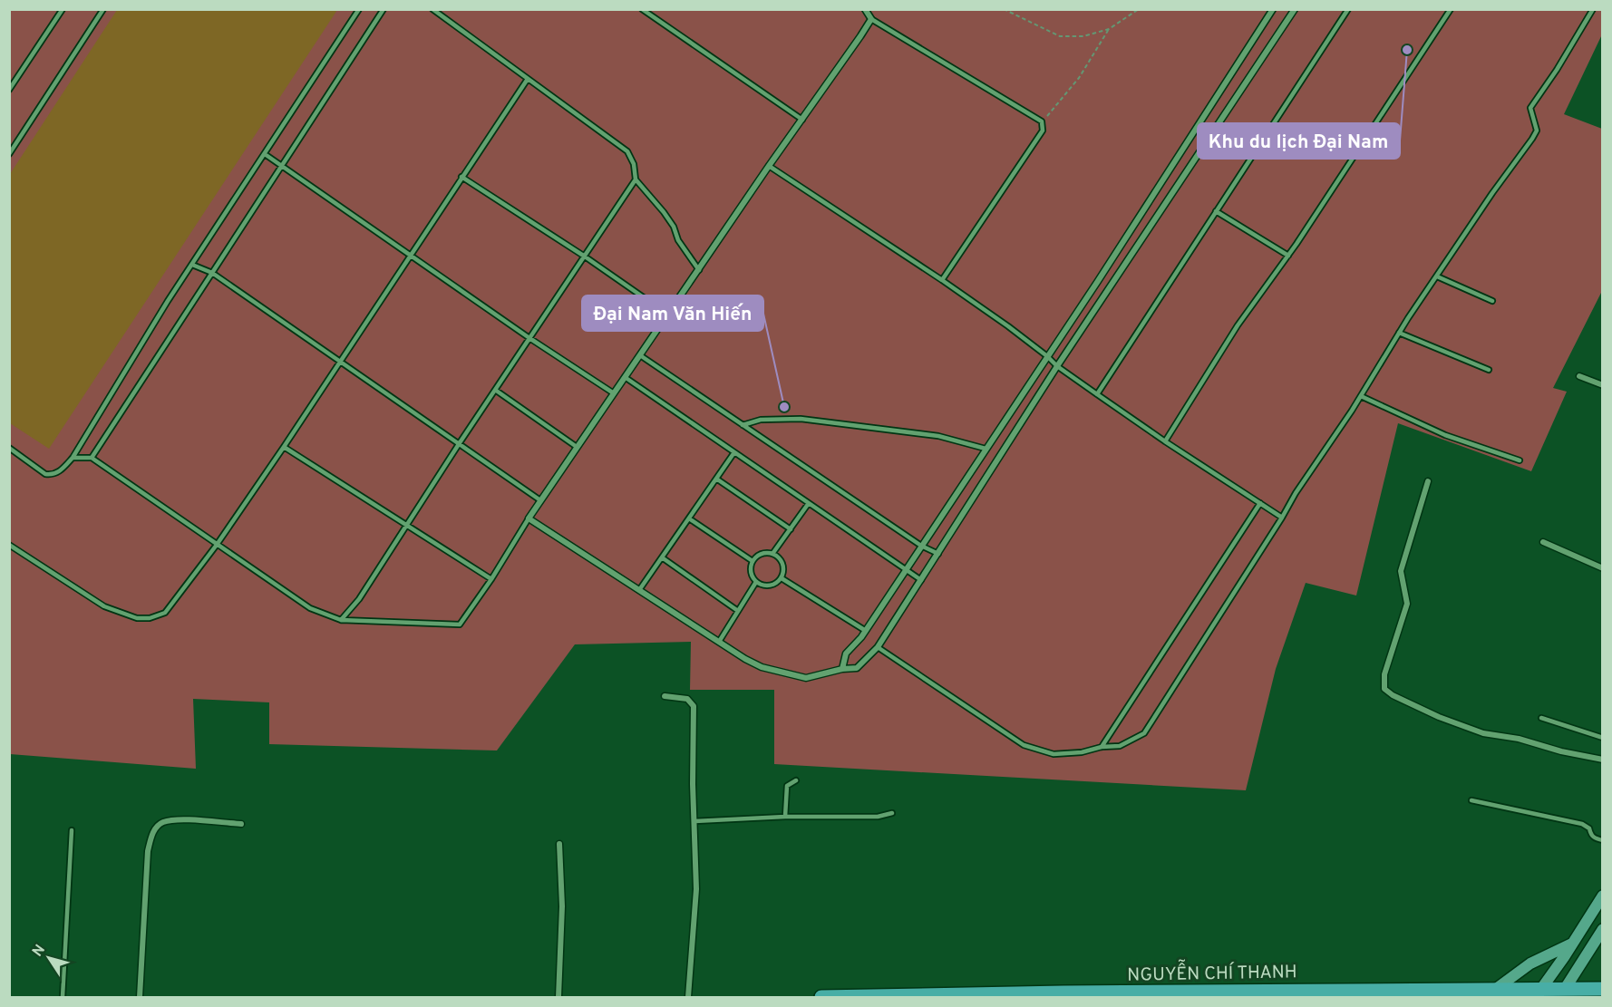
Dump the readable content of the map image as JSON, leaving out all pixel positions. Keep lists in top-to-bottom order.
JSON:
{
  "streets": {
    "main road": ["NGUYỄN CHÍ THANH"]
  },
  "places": ["Khu du lịch Đại Nam", "Đại Nam Văn Hiến"],
  "north": "top left"
}
